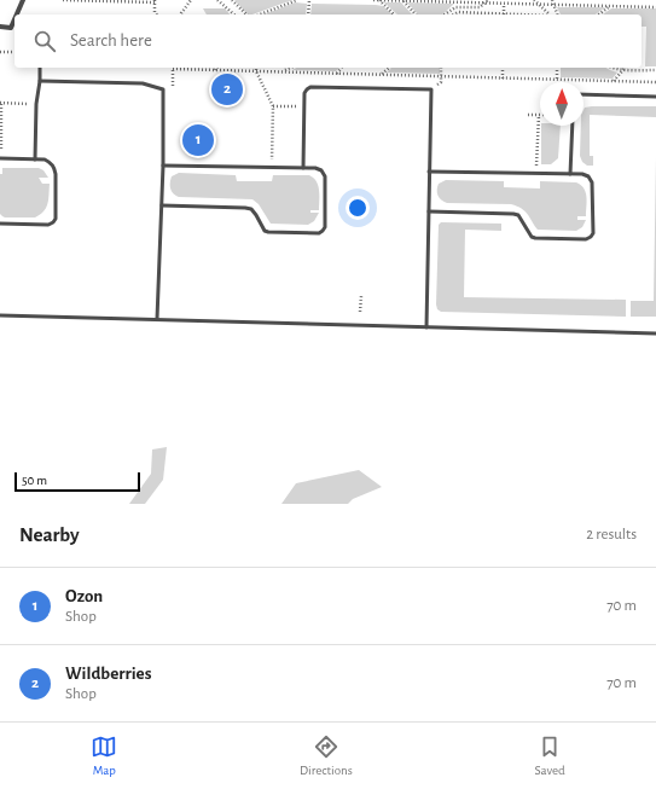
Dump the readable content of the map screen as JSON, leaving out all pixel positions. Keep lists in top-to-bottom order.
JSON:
{
  "scale_bar": "50 m",
  "north": "top",
  "page": {
    "search": "Search here",
    "pins": ["2", "1"],
    "scale": "50 m",
    "heading": ["Nearby", "2 results"],
    "list": [
      {
        "mark": "1",
        "name": "Ozon",
        "note": "Shop",
        "value": "70 m"
      },
      {
        "mark": "2",
        "name": "Wildberries",
        "note": "Shop",
        "value": "70 m"
      }
    ],
    "nav": ["Map", "Directions", "Saved"]
  }
}
